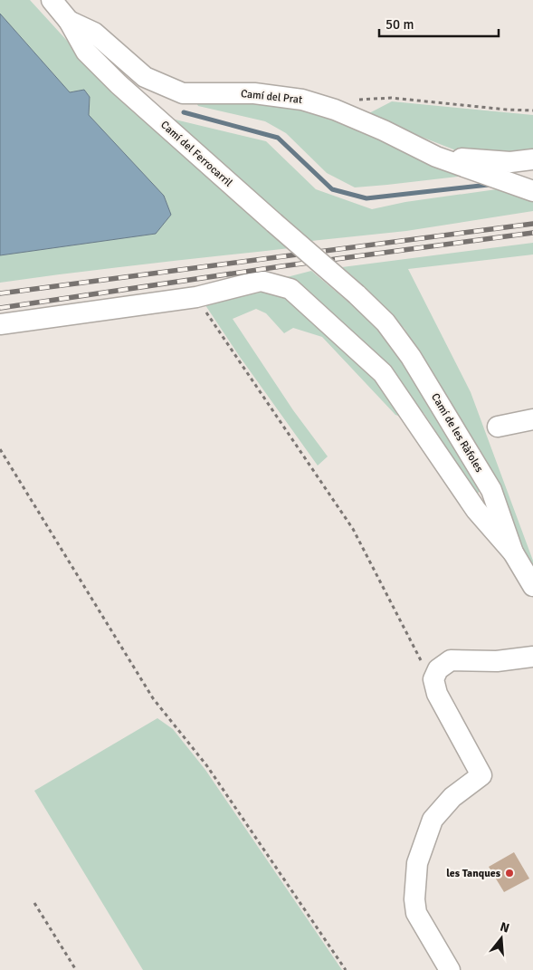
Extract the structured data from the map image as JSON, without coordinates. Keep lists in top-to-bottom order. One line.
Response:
{"streets":{"street":["Camí del Prat","Camí del Ferrocarril","Camí de les Ràfoles"]},"crossings":[["Camí del Prat","Camí del Ferrocarril"],["Camí del Ferrocarril","Camí de les Ràfoles"]],"places":["les Tanques"],"scale_bar":"50 m","north":"top"}
